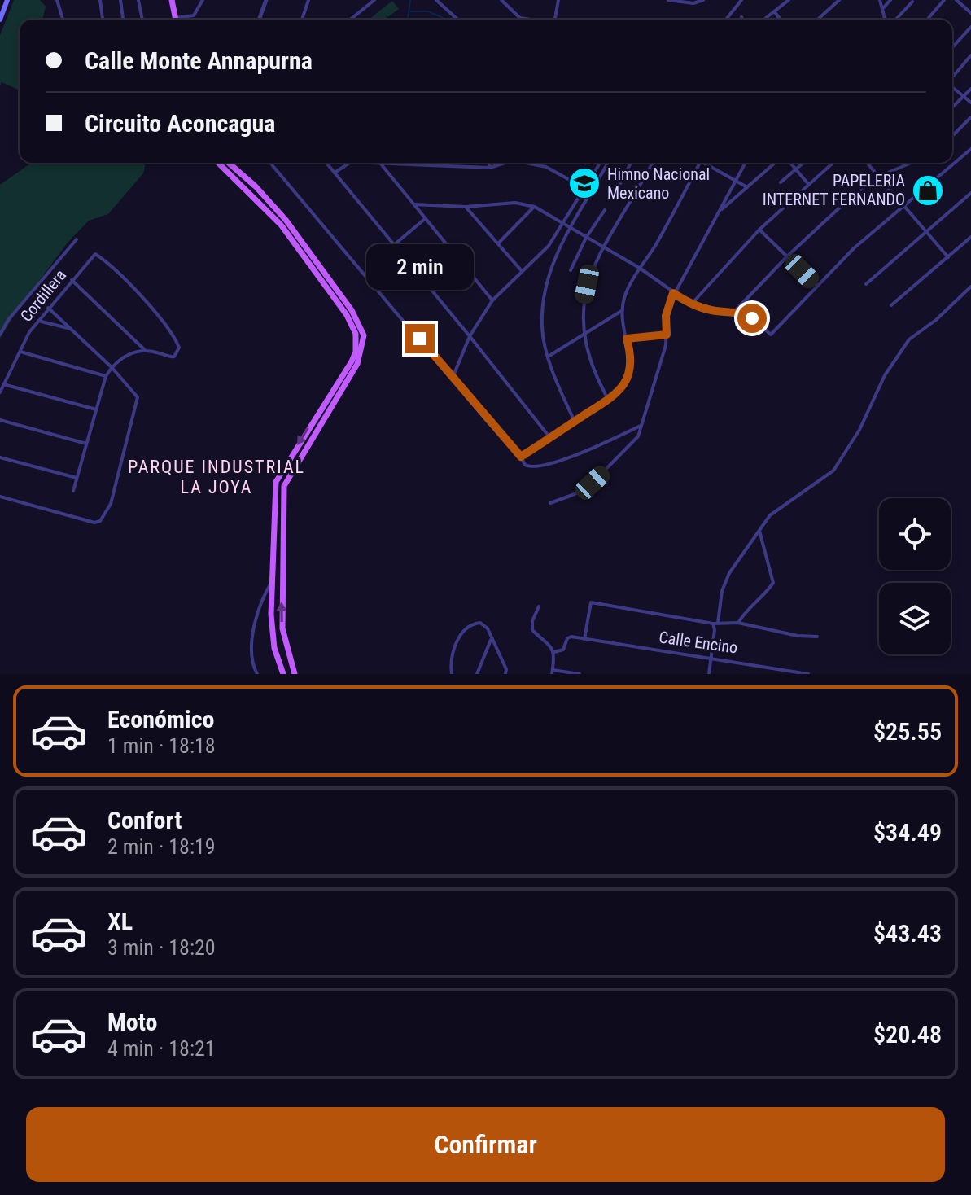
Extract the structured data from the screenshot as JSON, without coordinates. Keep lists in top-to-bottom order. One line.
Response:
{"streets":{"street":["Cordillera","Calle Encino"]},"districts":["PARQUE INDUSTRIAL LA JOYA"],"places":{"school or university":["Himno Nacional Mexicano"],"shop":["PAPELERIA INTERNET FERNANDO"]},"page":{"banner":["Calle Monte Annapurna","Circuito Aconcagua"],"bubble":"2 min","list":[{"name":"Económico","note":"1 min · 18:18","value":"$25.55"},{"name":"Confort","note":"2 min · 18:19","value":"$34.49"},{"name":"XL","note":"3 min · 18:20","value":"$43.43"},{"name":"Moto","note":"4 min · 18:21","value":"$20.48"}],"buttons":"Confirmar"}}
